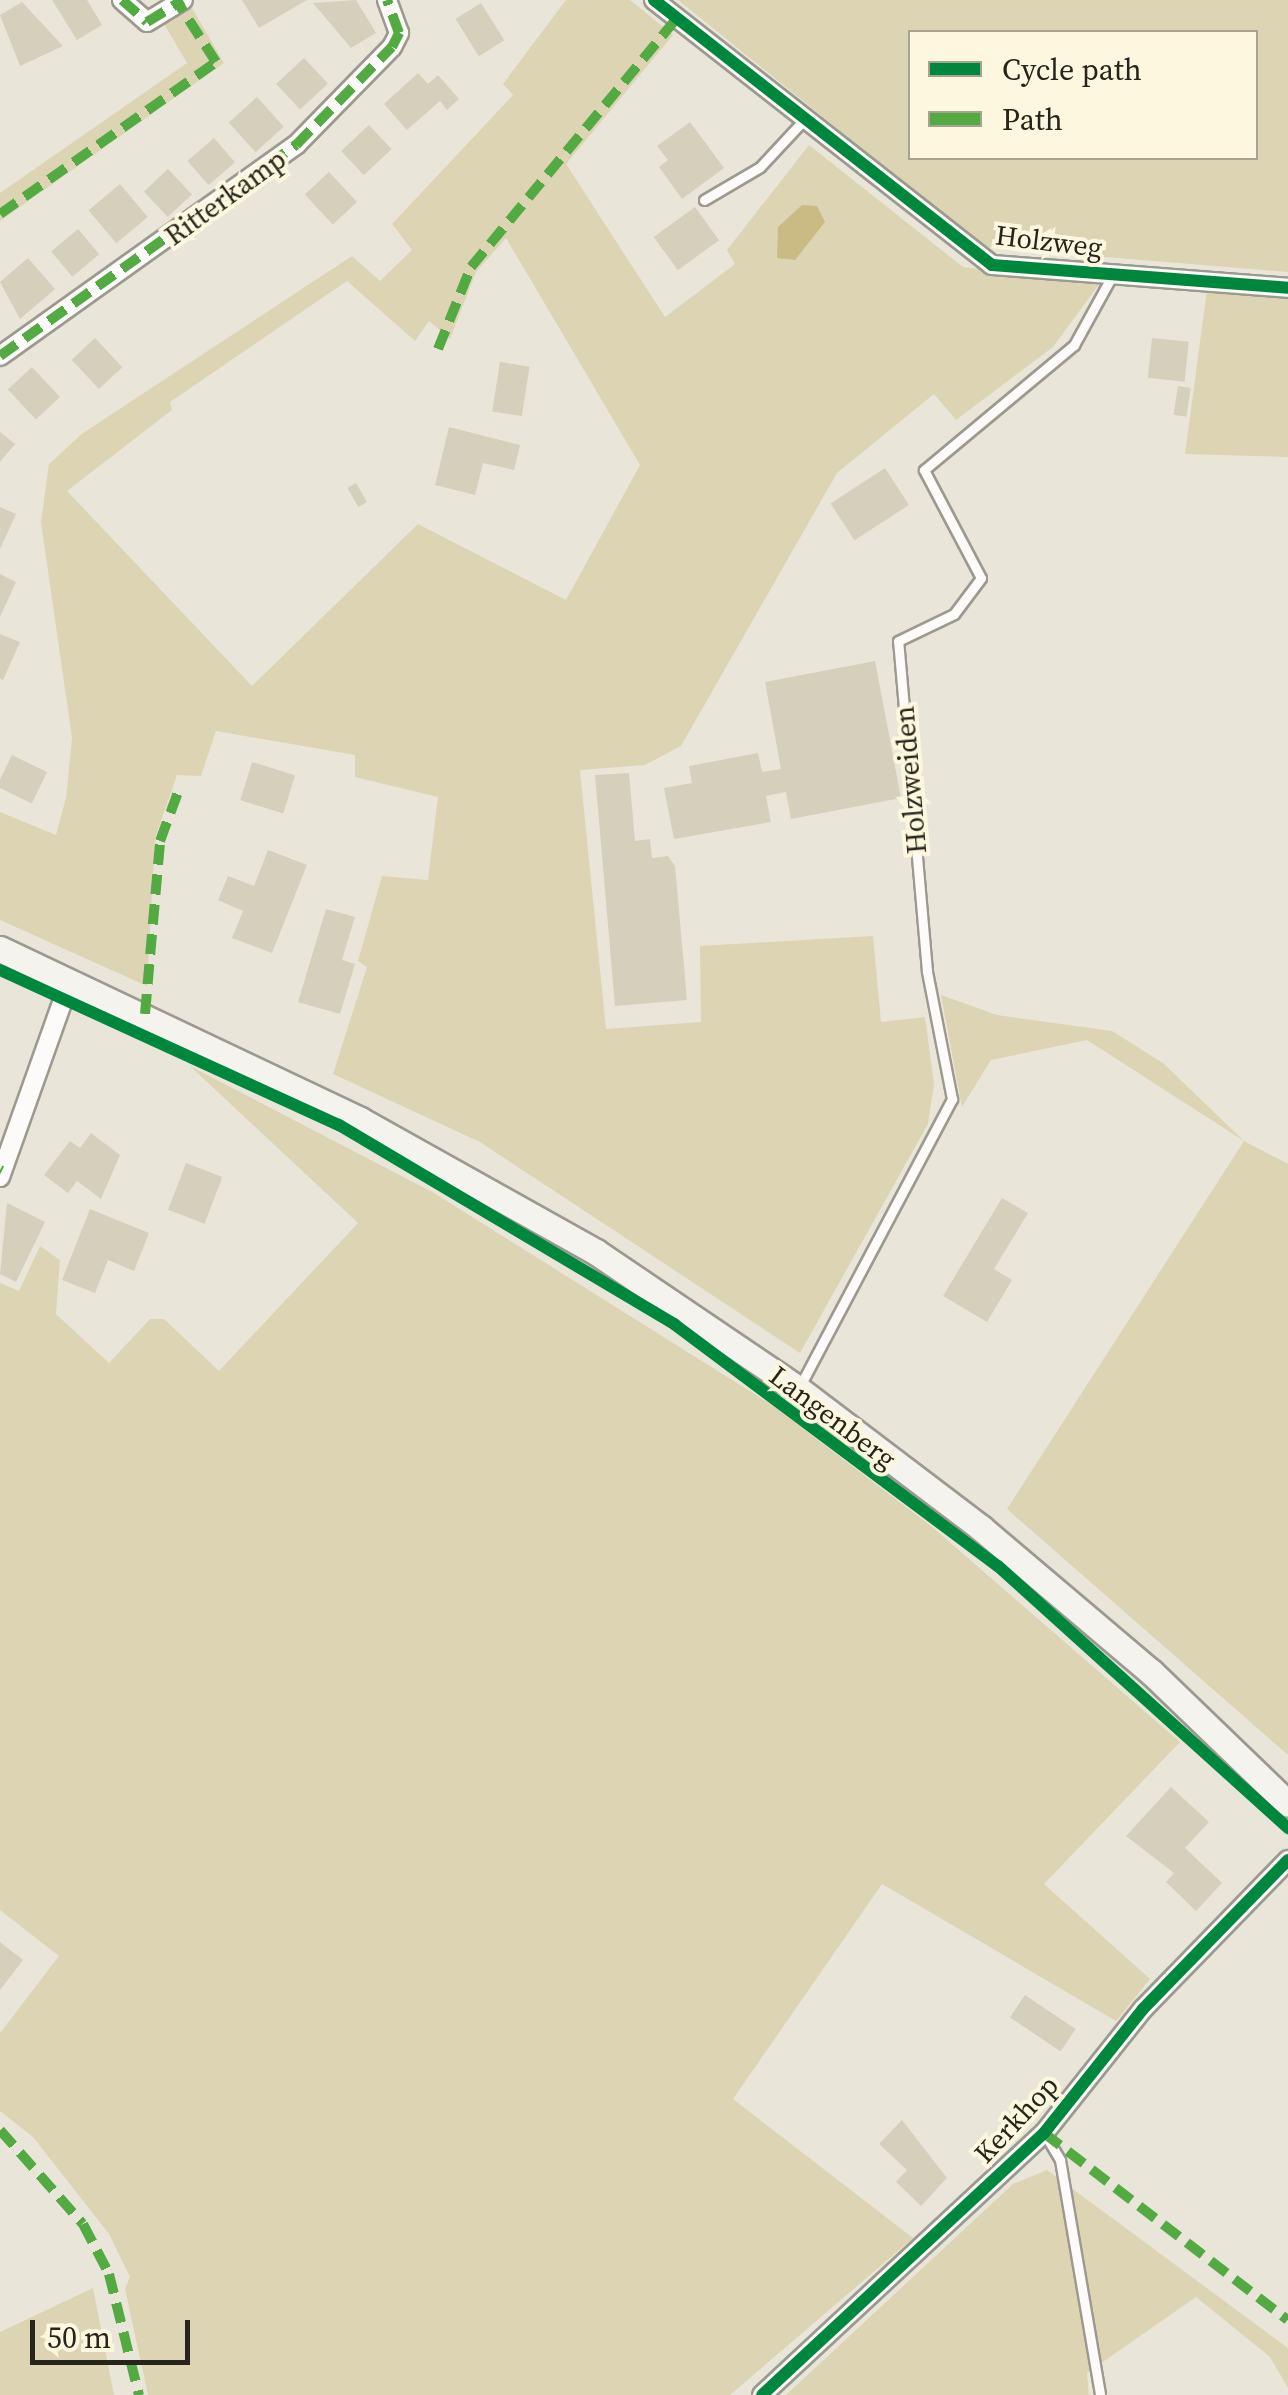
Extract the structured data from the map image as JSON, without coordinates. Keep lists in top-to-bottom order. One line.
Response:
{"streets":{"main road":["Langenberg"],"street":["Ritterkamp","Holzweg","Kerkhop"],"lane":["Holzweiden"]},"crossings":[["Holzweg","Holzweiden"],["Holzweiden","Langenberg"]],"legend":["Cycle path","Path"],"scale_bar":"50 m"}
